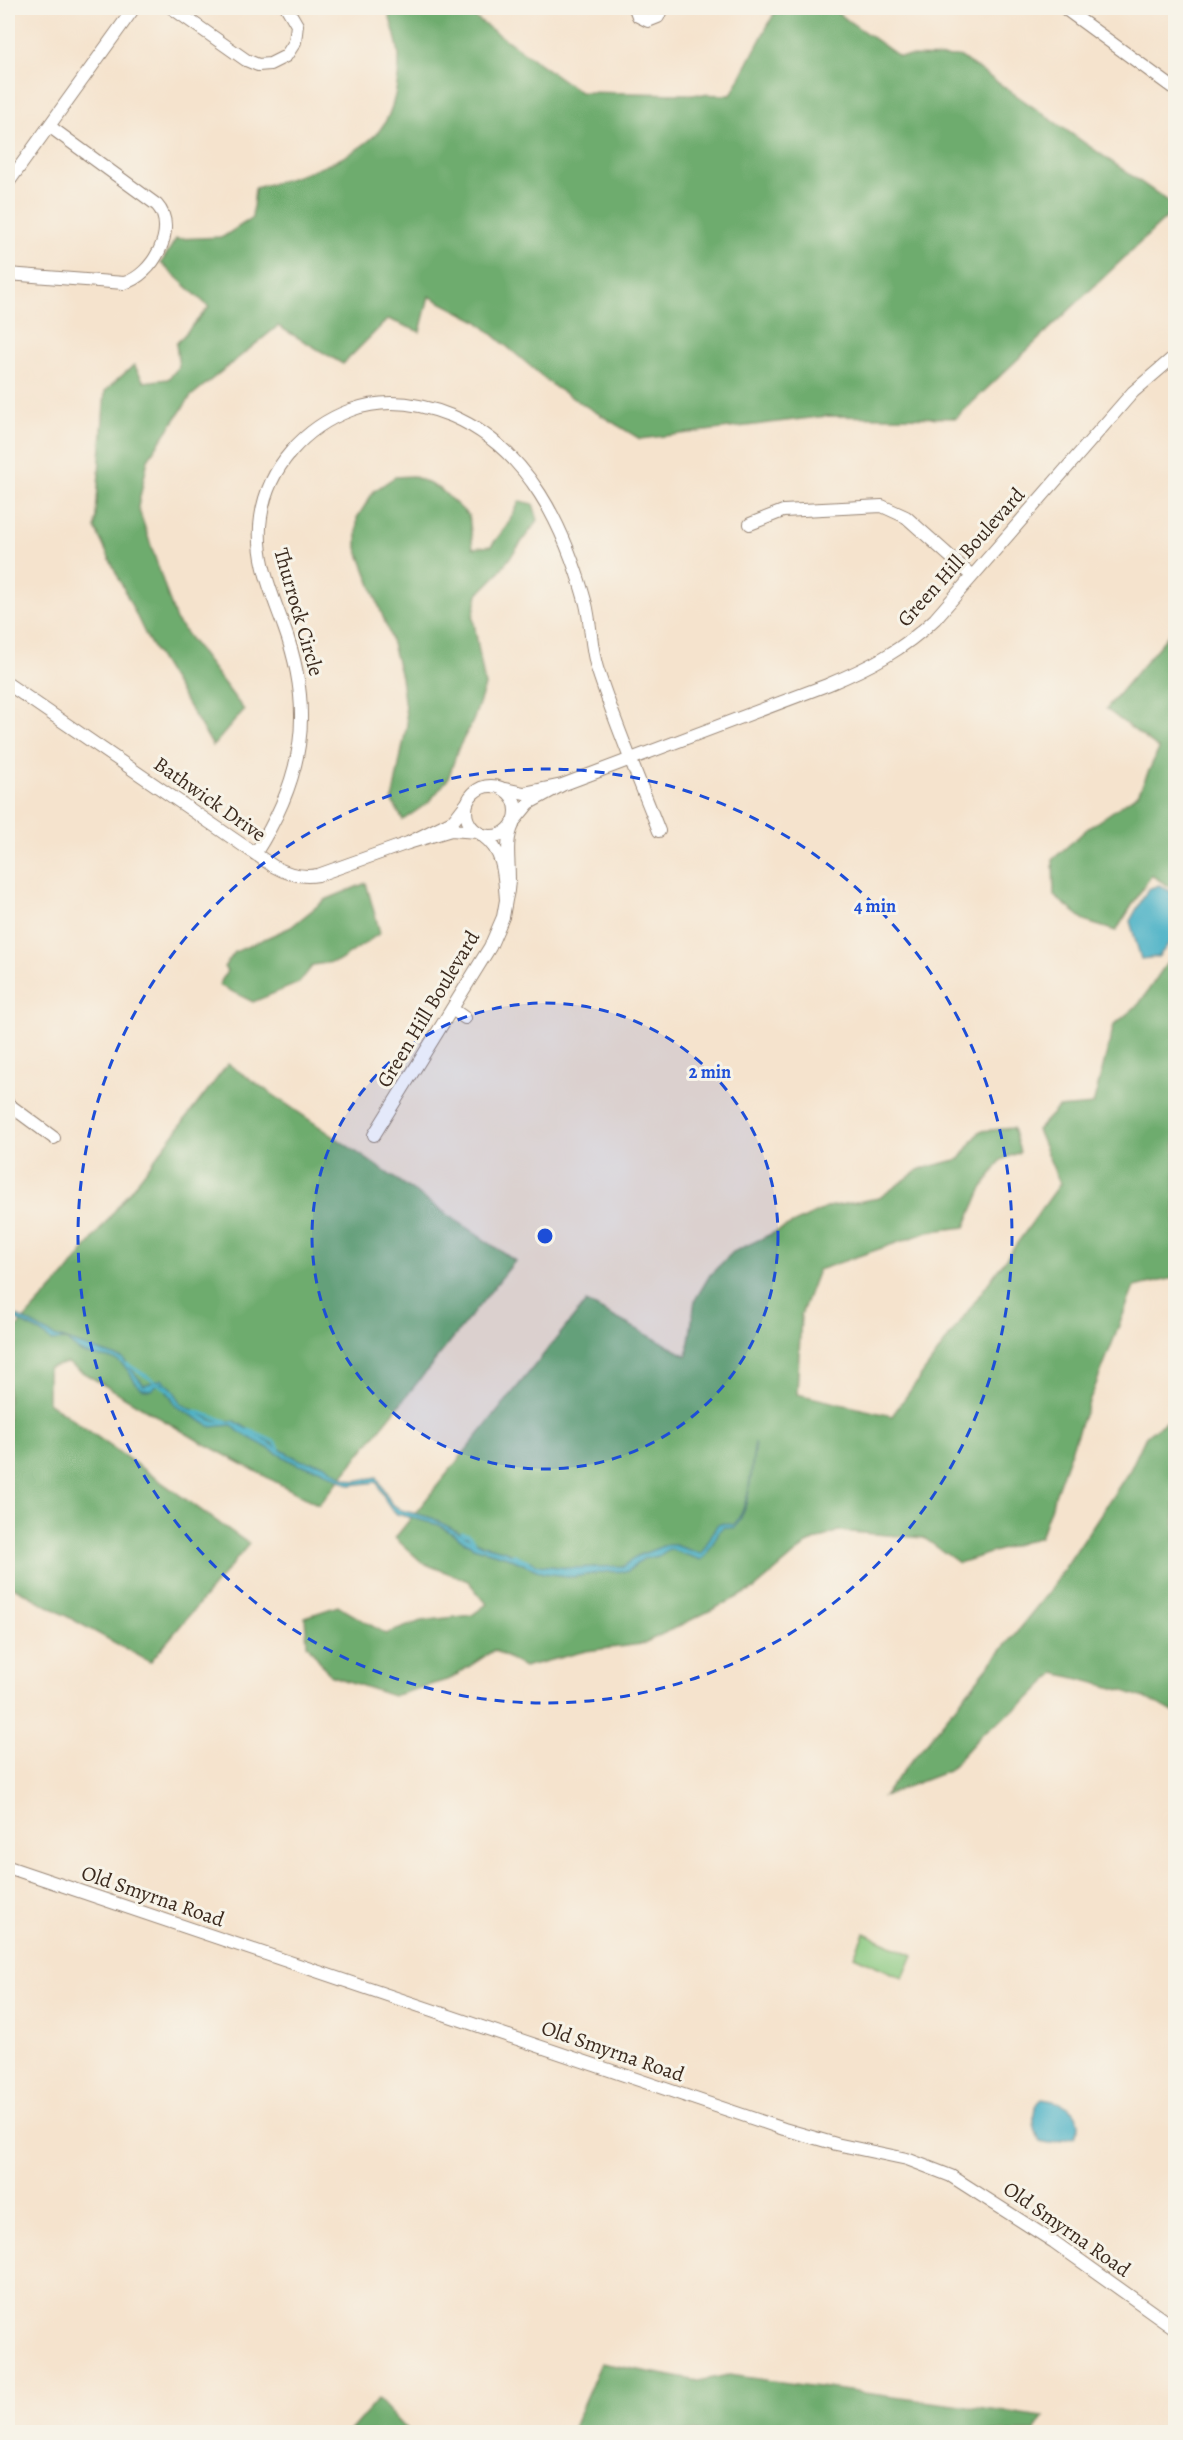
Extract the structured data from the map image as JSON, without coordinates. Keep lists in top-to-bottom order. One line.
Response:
{"streets":{"street":["Green Hill Boulevard","Thurrock Circle","Bathwick Drive","Old Smyrna Road"]},"crossings":[["Green Hill Boulevard","Thurrock Circle"],["Green Hill Boulevard","Bathwick Drive"],["Thurrock Circle","Bathwick Drive"]],"rings":["4 min","2 min"]}
